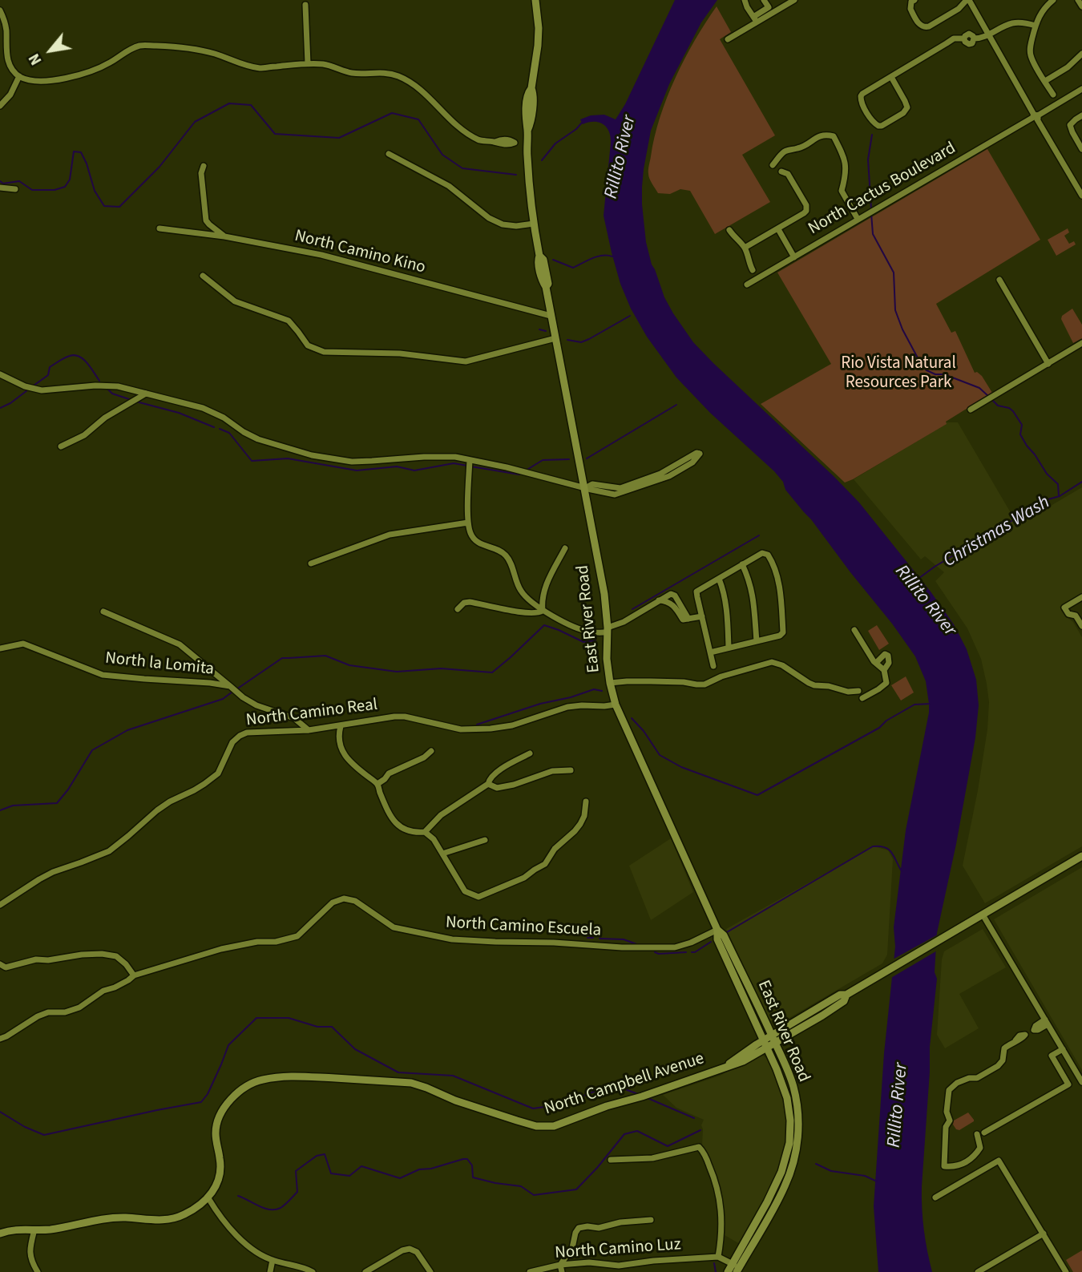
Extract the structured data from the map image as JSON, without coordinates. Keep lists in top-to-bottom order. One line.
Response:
{"streets":{"main road":["East River Road","North Campbell Avenue"],"street":["North Cactus Boulevard","North Camino Kino","North la Lomita","North Camino Real","North Camino Escuela","North Camino Luz"]},"crossings":[["North Camino Kino","East River Road"],["East River Road","North Camino Real"],["East River Road","North Camino Escuela"],["East River Road","North Campbell Avenue"],["East River Road","North Camino Luz"],["North la Lomita","North Camino Real"]],"water":["Rillito River","Christmas Wash"],"parks":["Rio Vista Natural Resources Park"],"north":"bottom left"}
